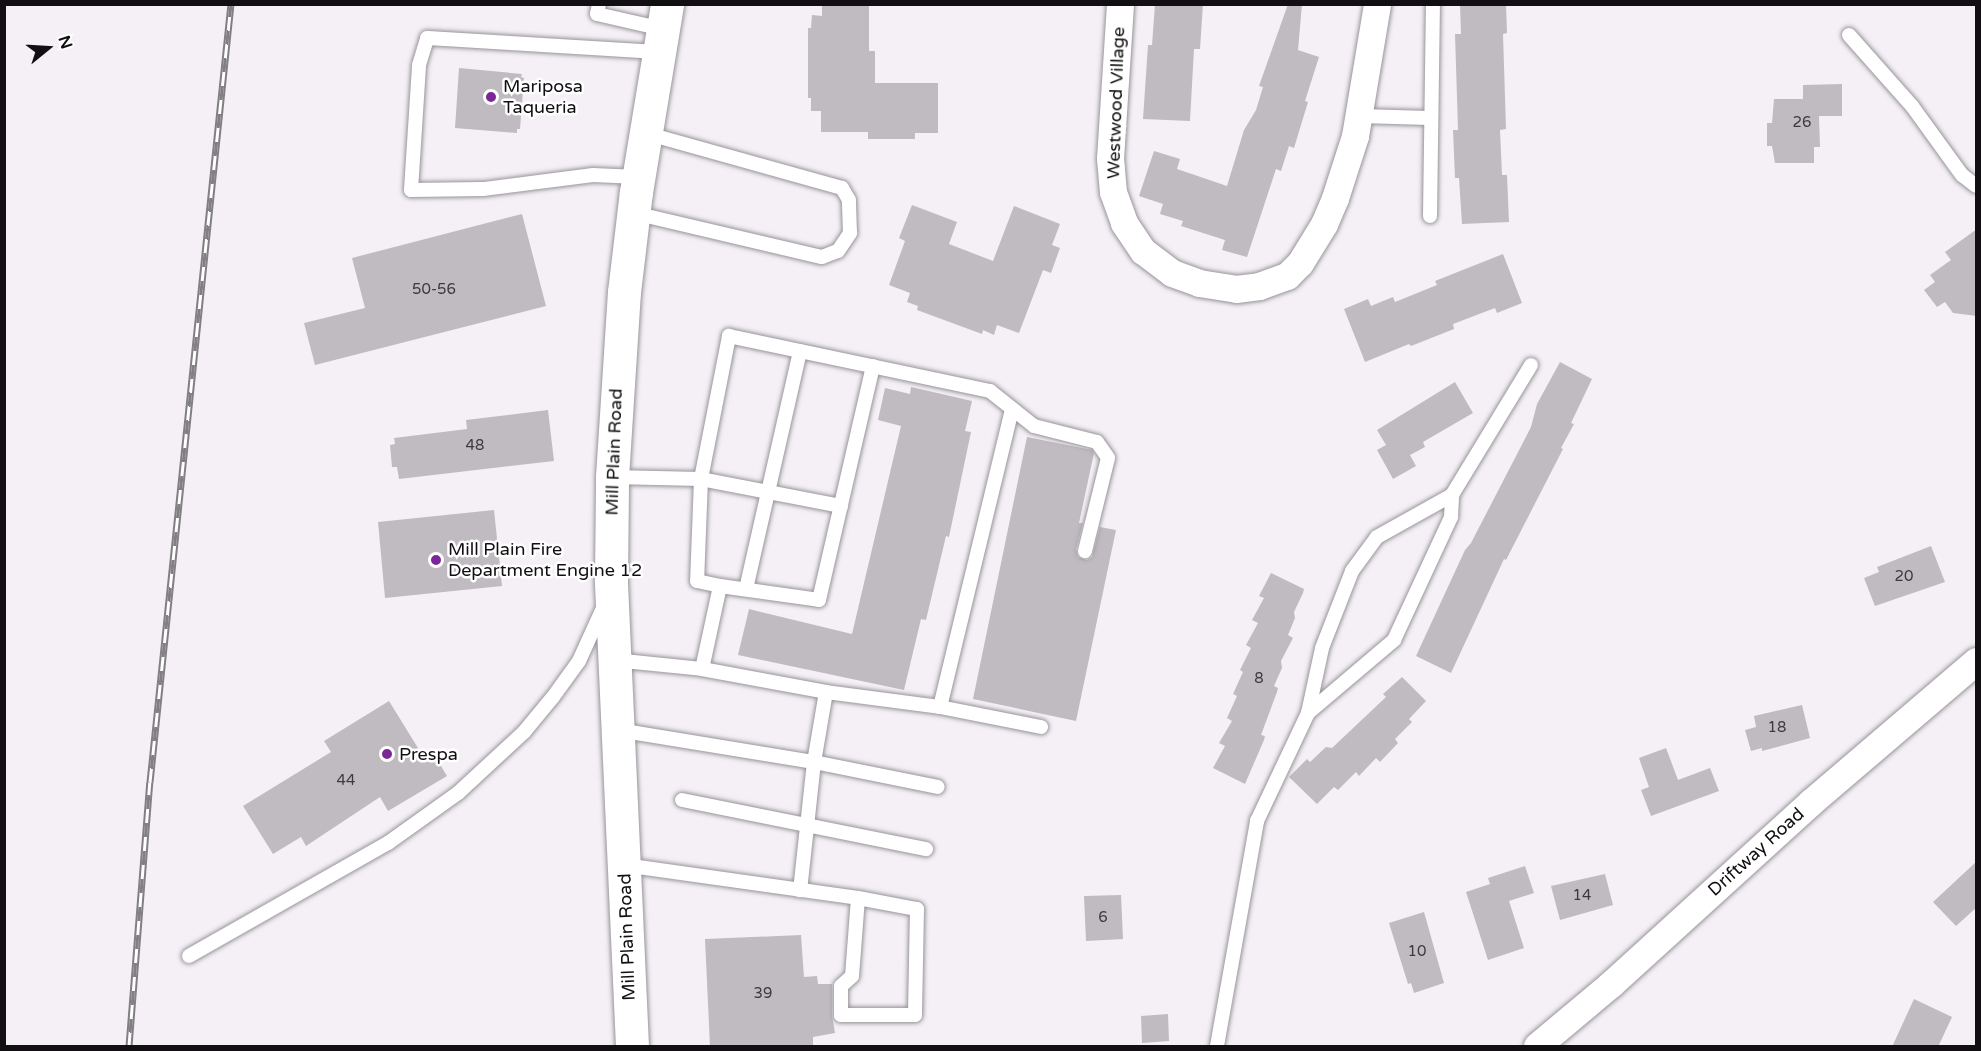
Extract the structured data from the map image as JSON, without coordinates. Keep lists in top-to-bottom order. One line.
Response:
{"streets":{"main road":["Mill Plain Road"],"street":["Westwood Village","Driftway Road"]},"places":["Mariposa Taqueria","Mill Plain Fire Department Engine 12","Prespa"],"house_numbers":["26","50-56","48","20","8","18","44","14","6","10","39"],"north":"right"}
